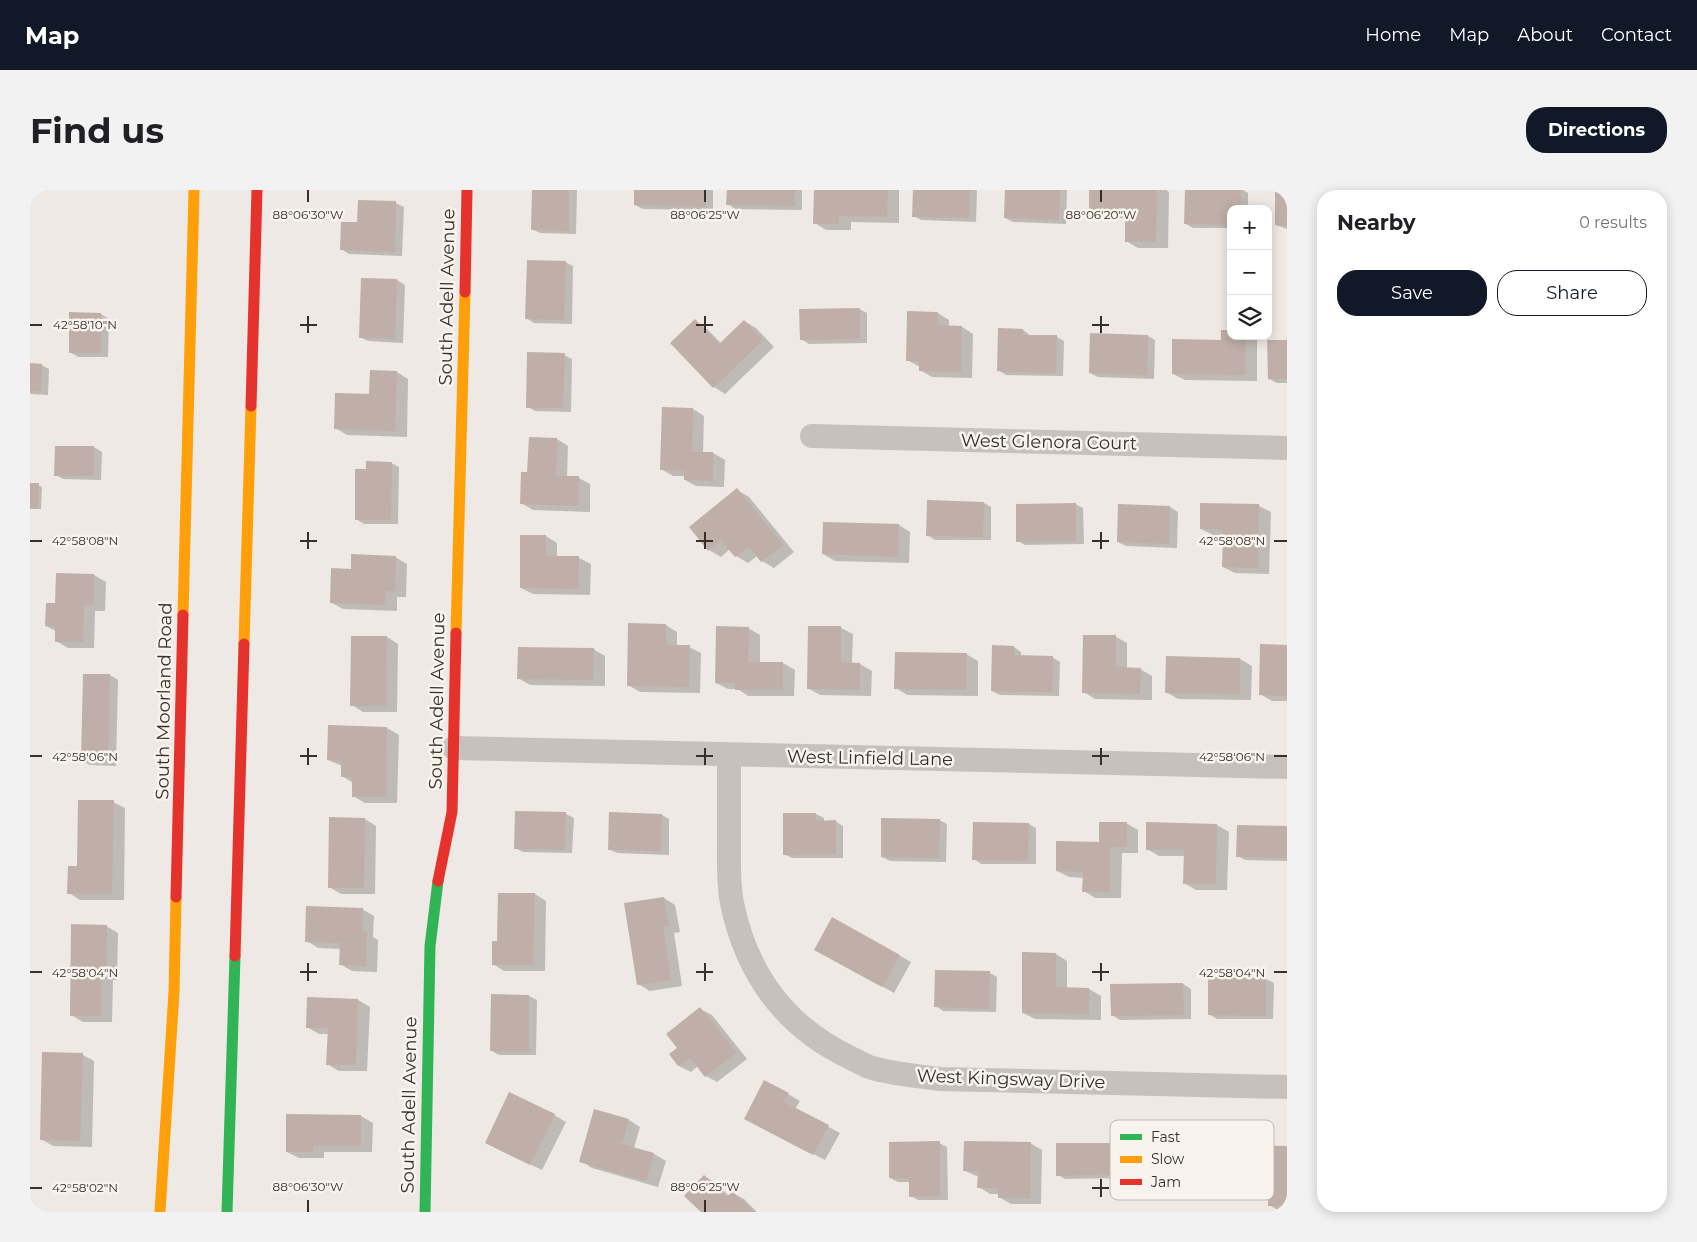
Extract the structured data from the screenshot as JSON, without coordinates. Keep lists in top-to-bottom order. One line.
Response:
{"streets":{"main road":["South Adell Avenue","South Moorland Road"],"street":["West Glenora Court","West Linfield Lane","West Kingsway Drive"]},"crossings":[["South Adell Avenue","West Linfield Lane"],["West Linfield Lane","West Kingsway Drive"]],"legend":["Fast","Slow","Jam"],"page":{"header":"Map","nav":["Home","Map","About","Contact"],"buttons":["Directions",["Save","Share"]],"title":"Find us","heading":["Nearby","0 results"],"map_buttons":["+","−"]},"coordinates":["88°06'30\"W","88°06'25\"W","88°06'20\"W","42°58'10\"N","42°58'08\"N","42°58'06\"N","42°58'04\"N","42°58'02\"N"]}
